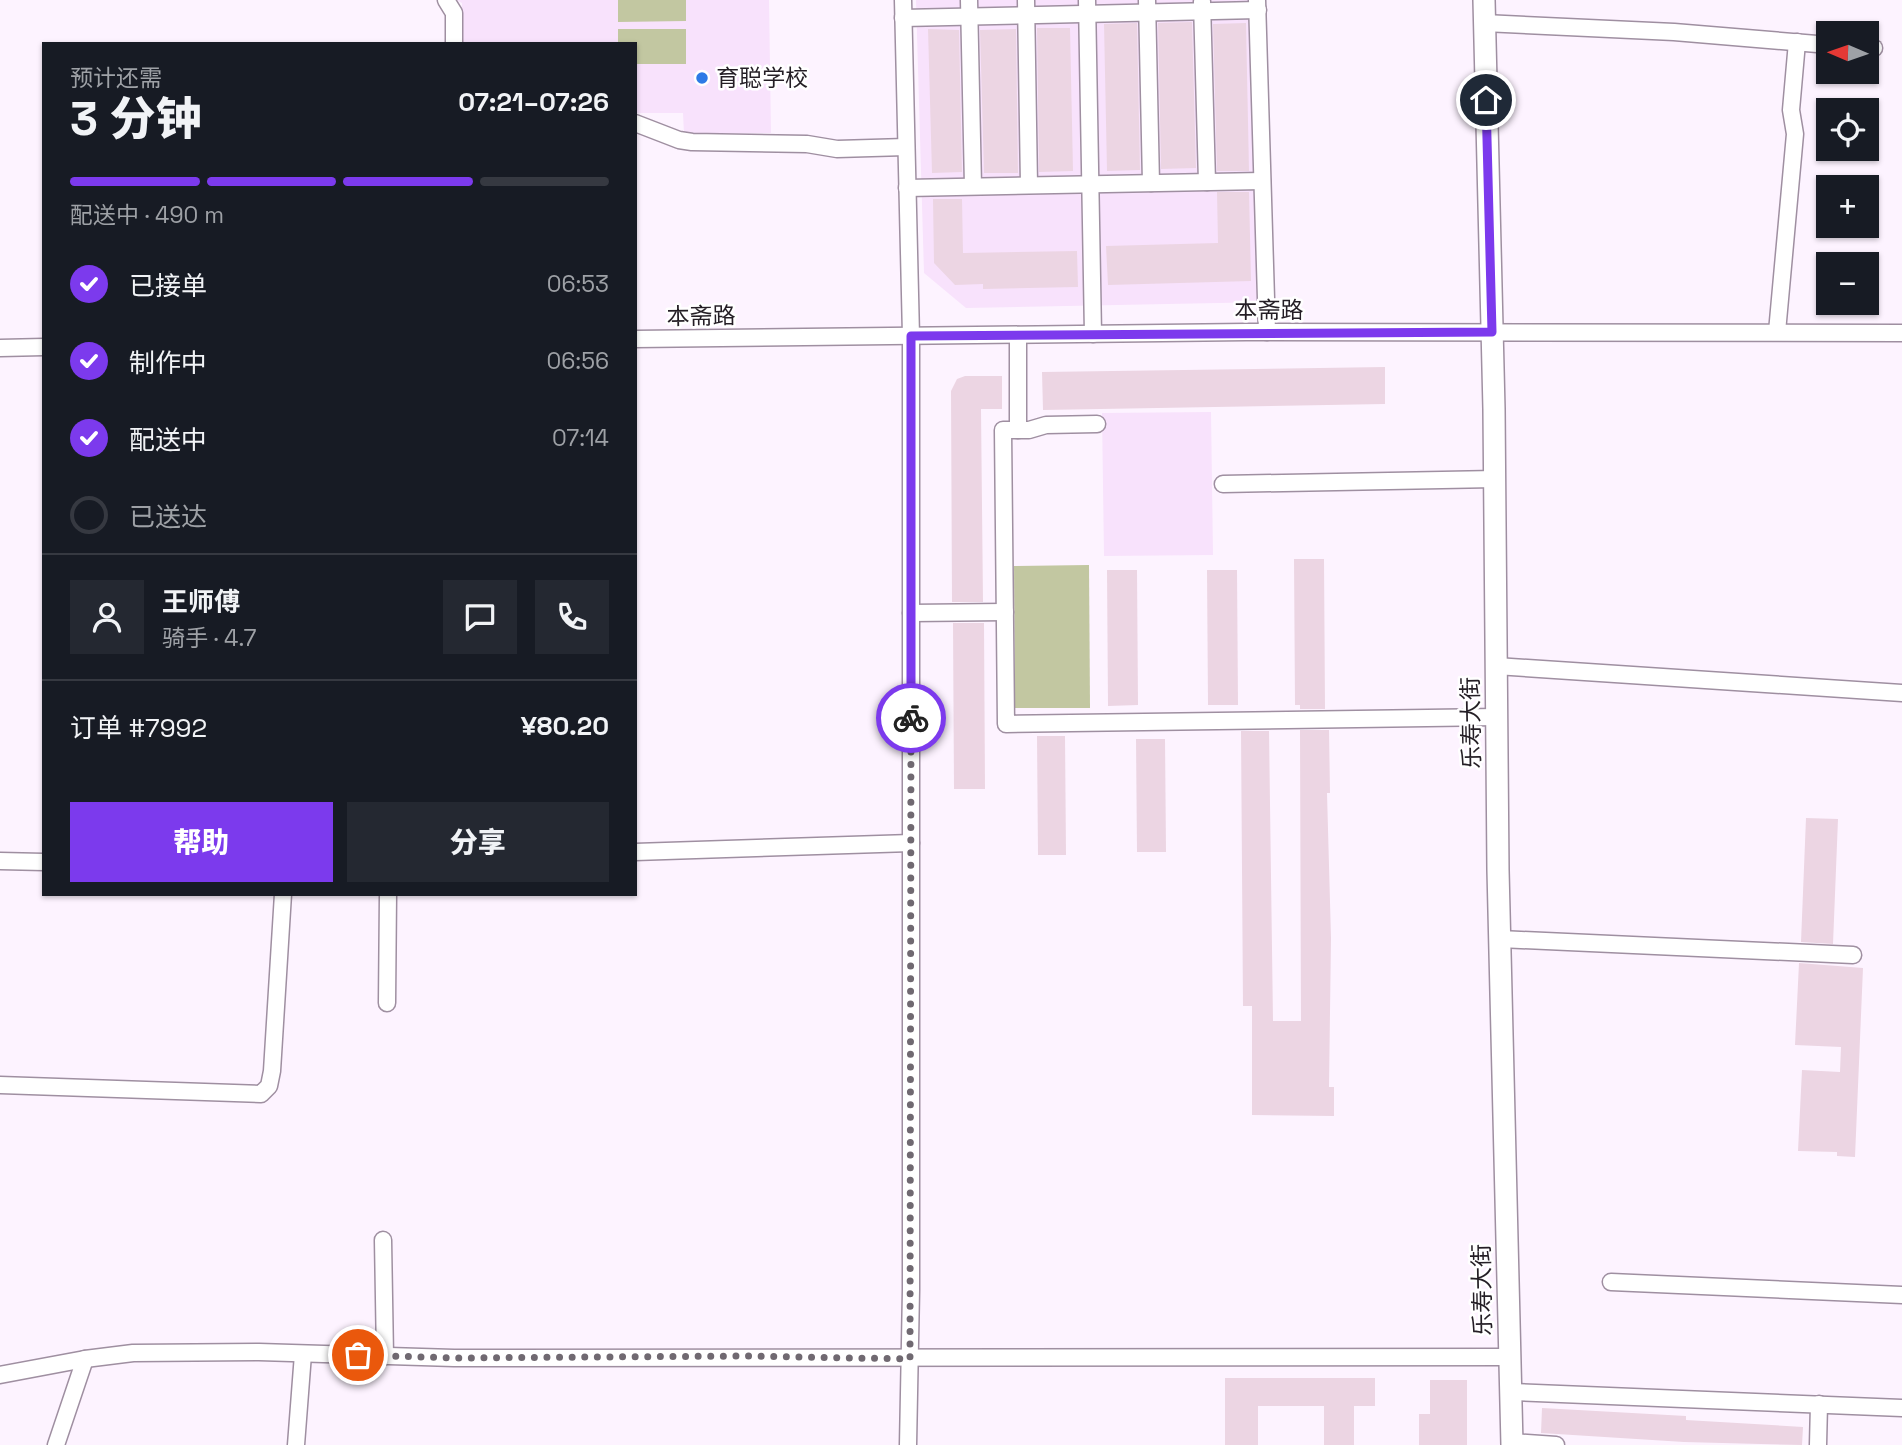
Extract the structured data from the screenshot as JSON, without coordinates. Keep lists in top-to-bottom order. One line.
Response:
{"streets":{"main road":["乐寿大街"],"street":["本斋路"]},"crossings":[["本斋路","乐寿大街"]],"places":["育聪学校"],"north":"left","page":{"map_buttons":["+","−"],"heading":["3 分钟","预计还需","07:21–07:26"],"panel":["王师傅","骑手 · 4.7","订单 #7992","¥80.20"],"bar":"配送中 · 490 m","list":[["已接单","06:53"],["制作中","06:56"],["配送中","07:14"],"已送达"],"buttons":["帮助","分享"]}}
